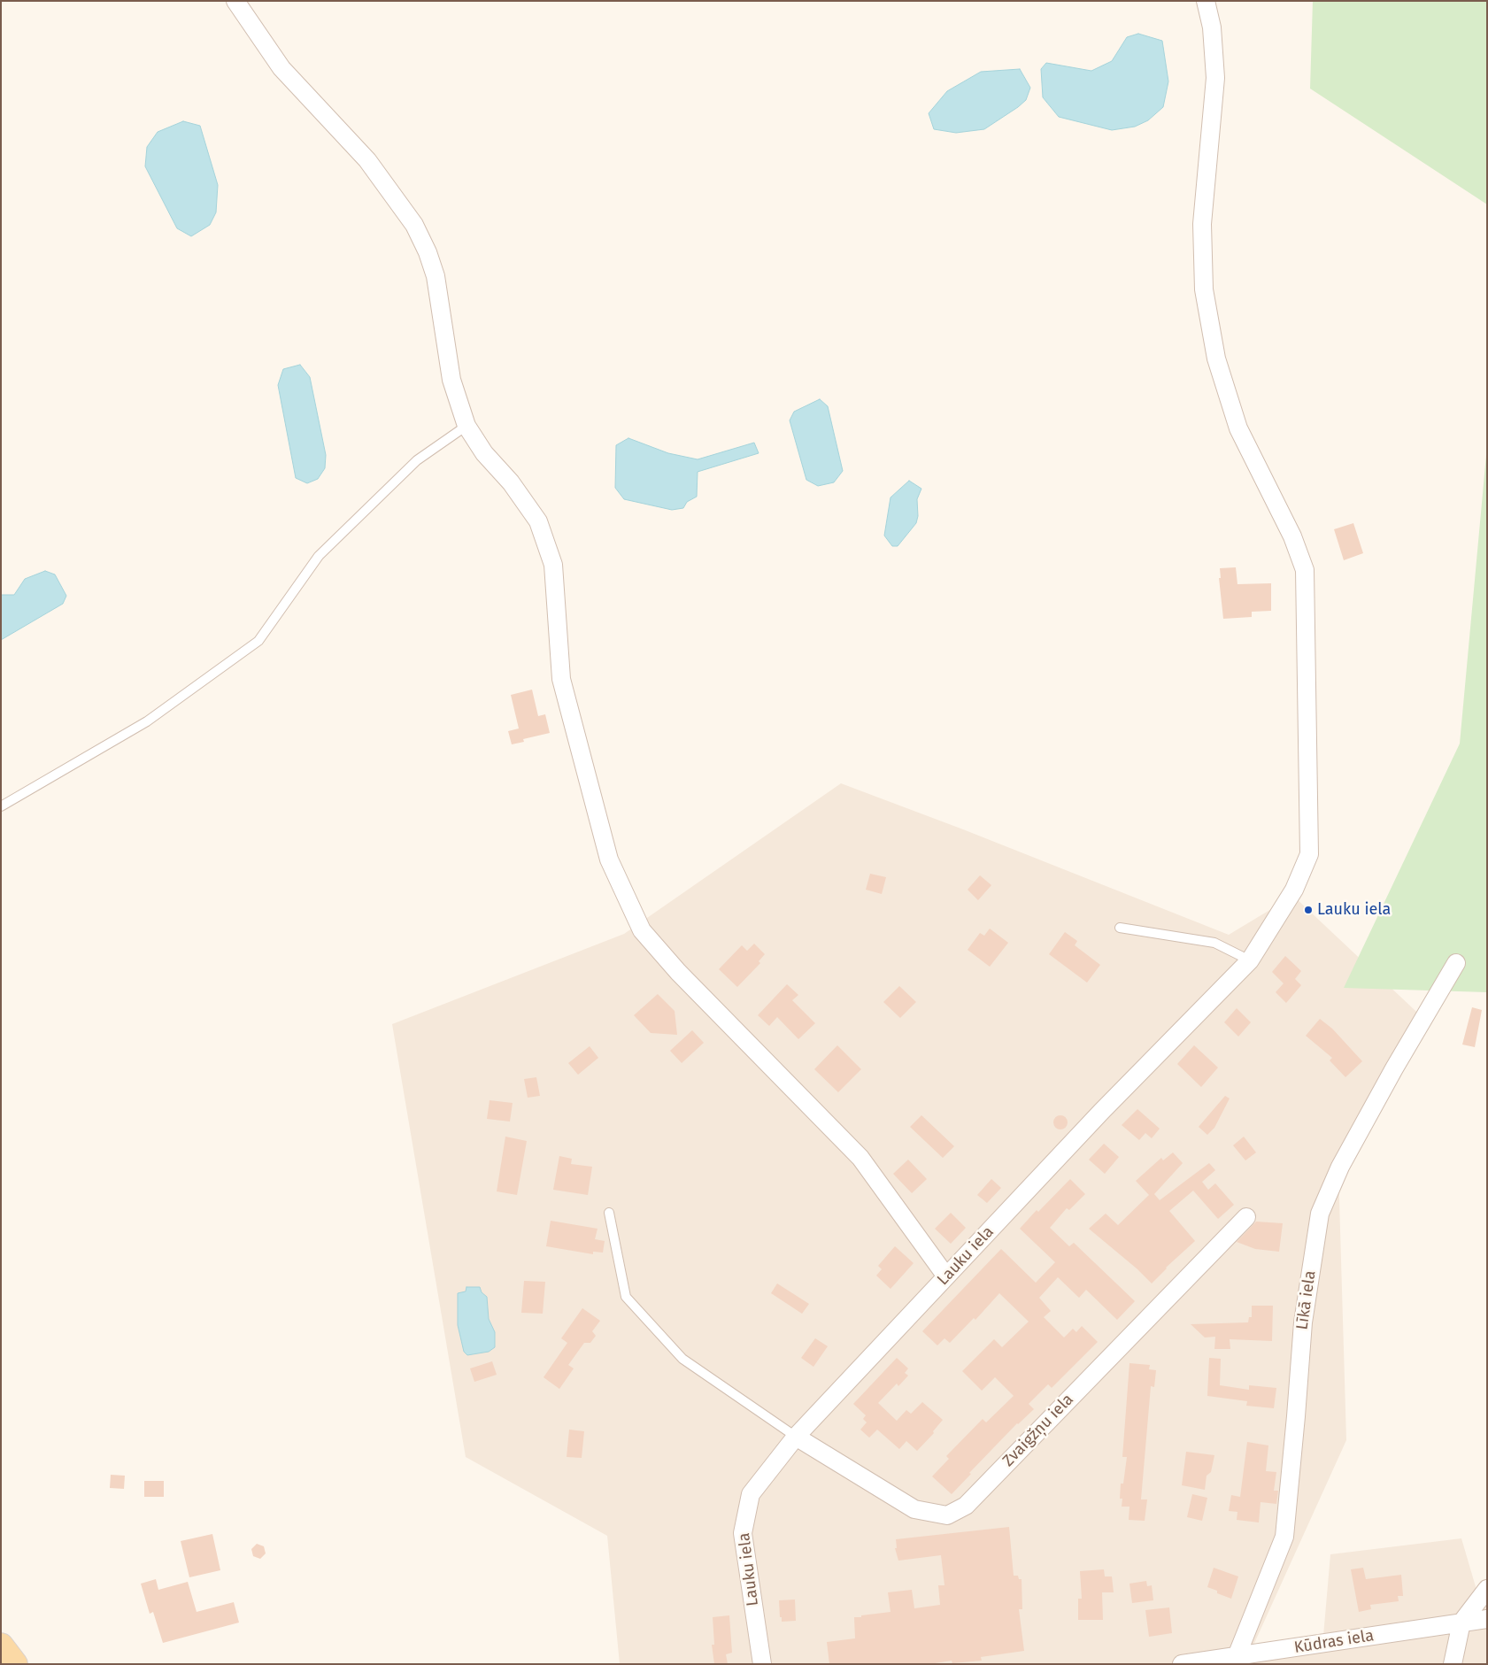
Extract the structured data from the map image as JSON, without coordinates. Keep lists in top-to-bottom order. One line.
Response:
{"streets":{"street":["Lauku iela","Līkā iela","Zvaigžņu iela","Kūdras iela"]},"crossings":[["Lauku iela","Zvaigžņu iela"],["Līkā iela","Kūdras iela"]],"places":["Lauku iela"]}
